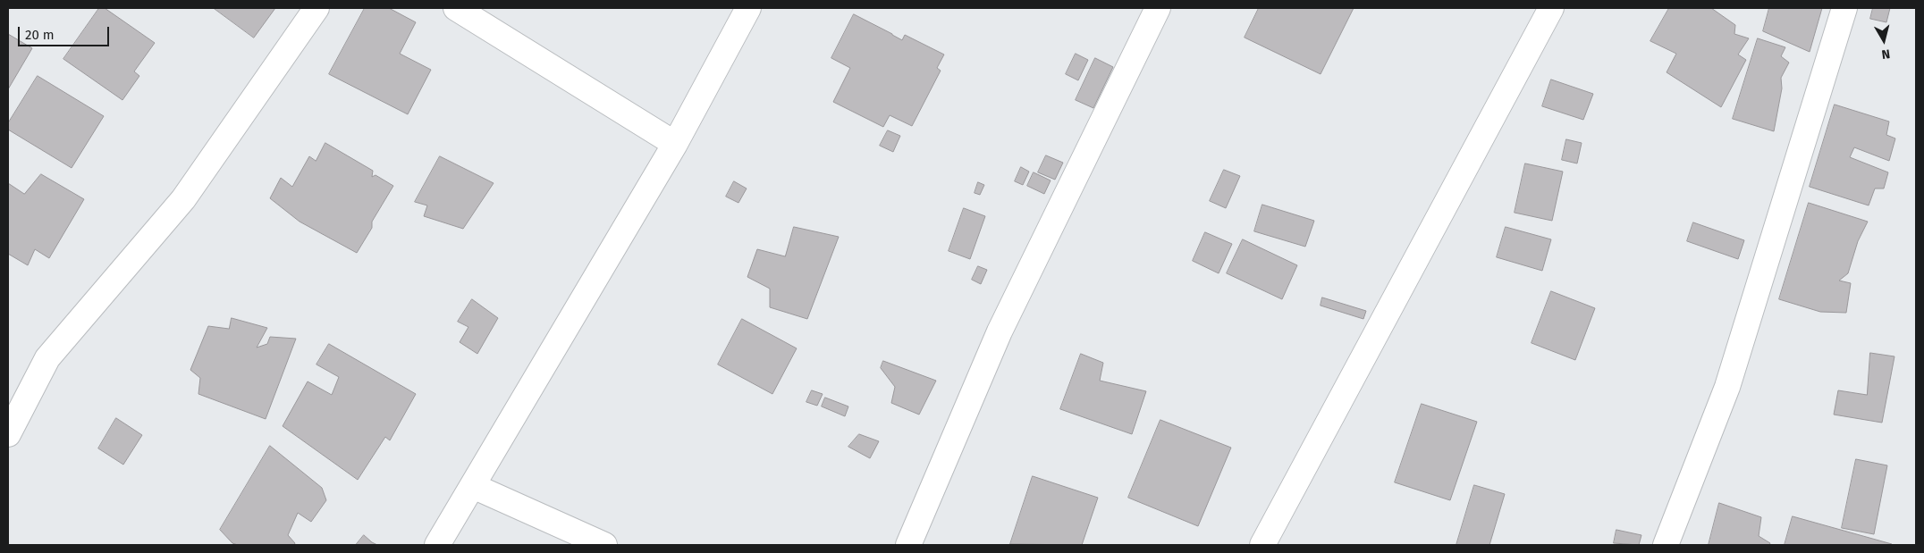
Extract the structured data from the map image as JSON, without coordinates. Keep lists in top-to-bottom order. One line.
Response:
{"scale_bar":"20 m","north":"bottom"}
